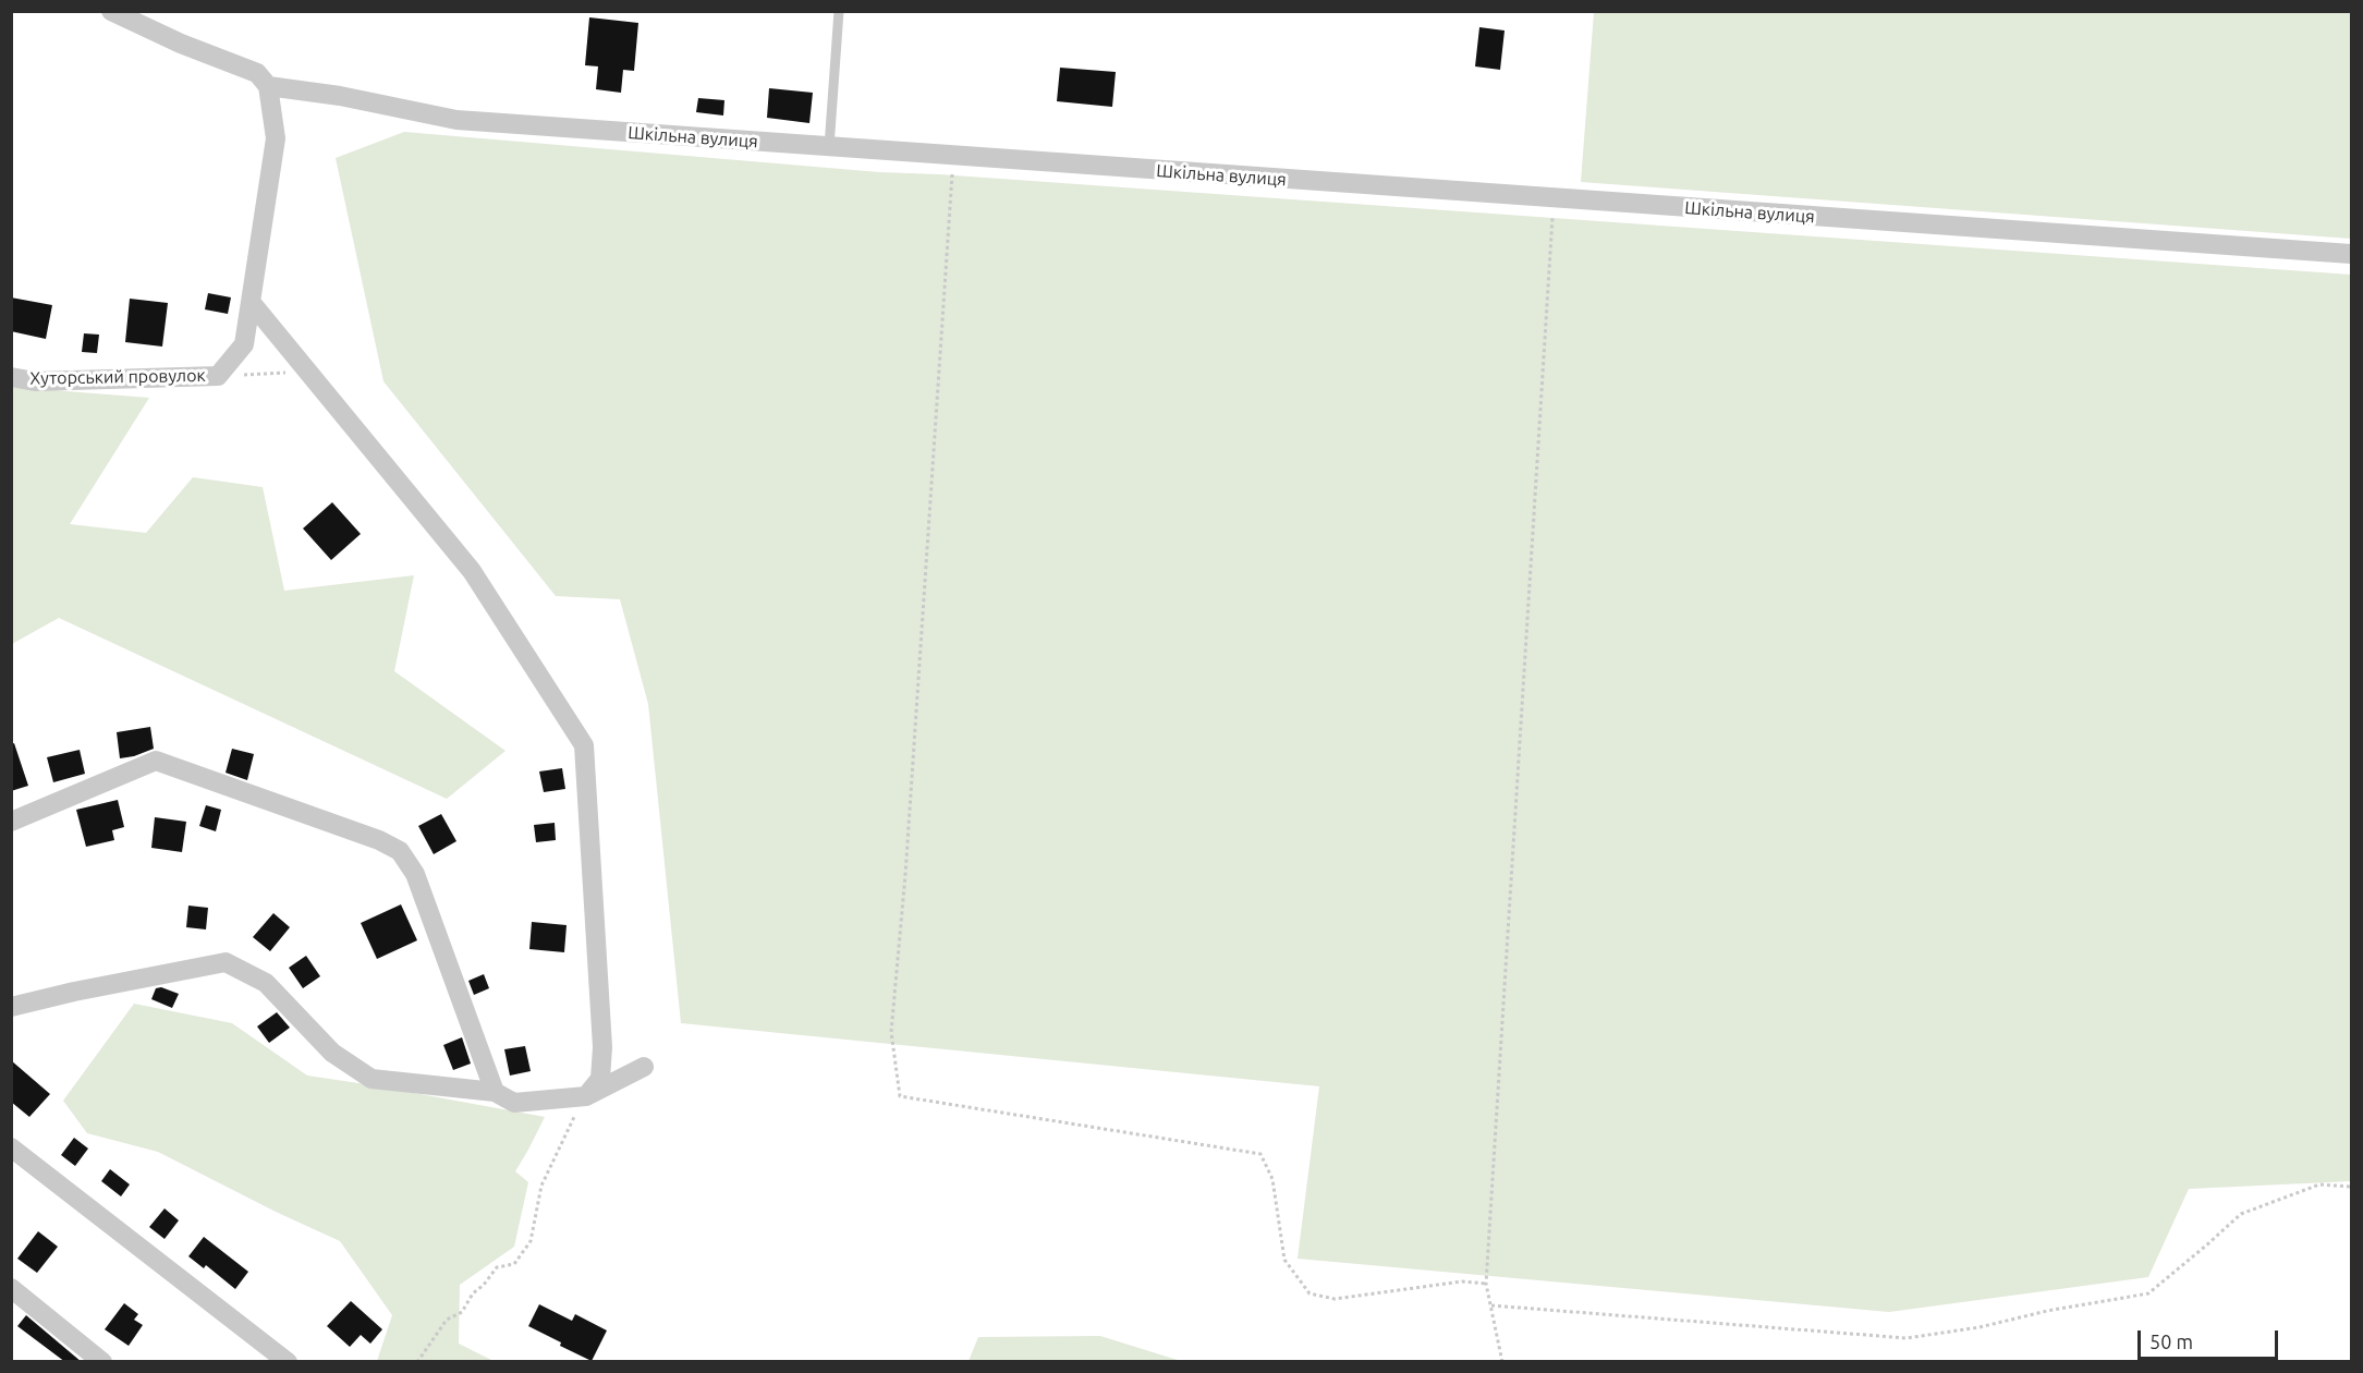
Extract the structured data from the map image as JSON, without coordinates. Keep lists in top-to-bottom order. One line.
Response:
{"streets":{"street":["Шкільна вулиця","Хуторський провулок"]},"crossings":[["Шкільна вулиця","Хуторський провулок"]],"scale_bar":"50 m"}
